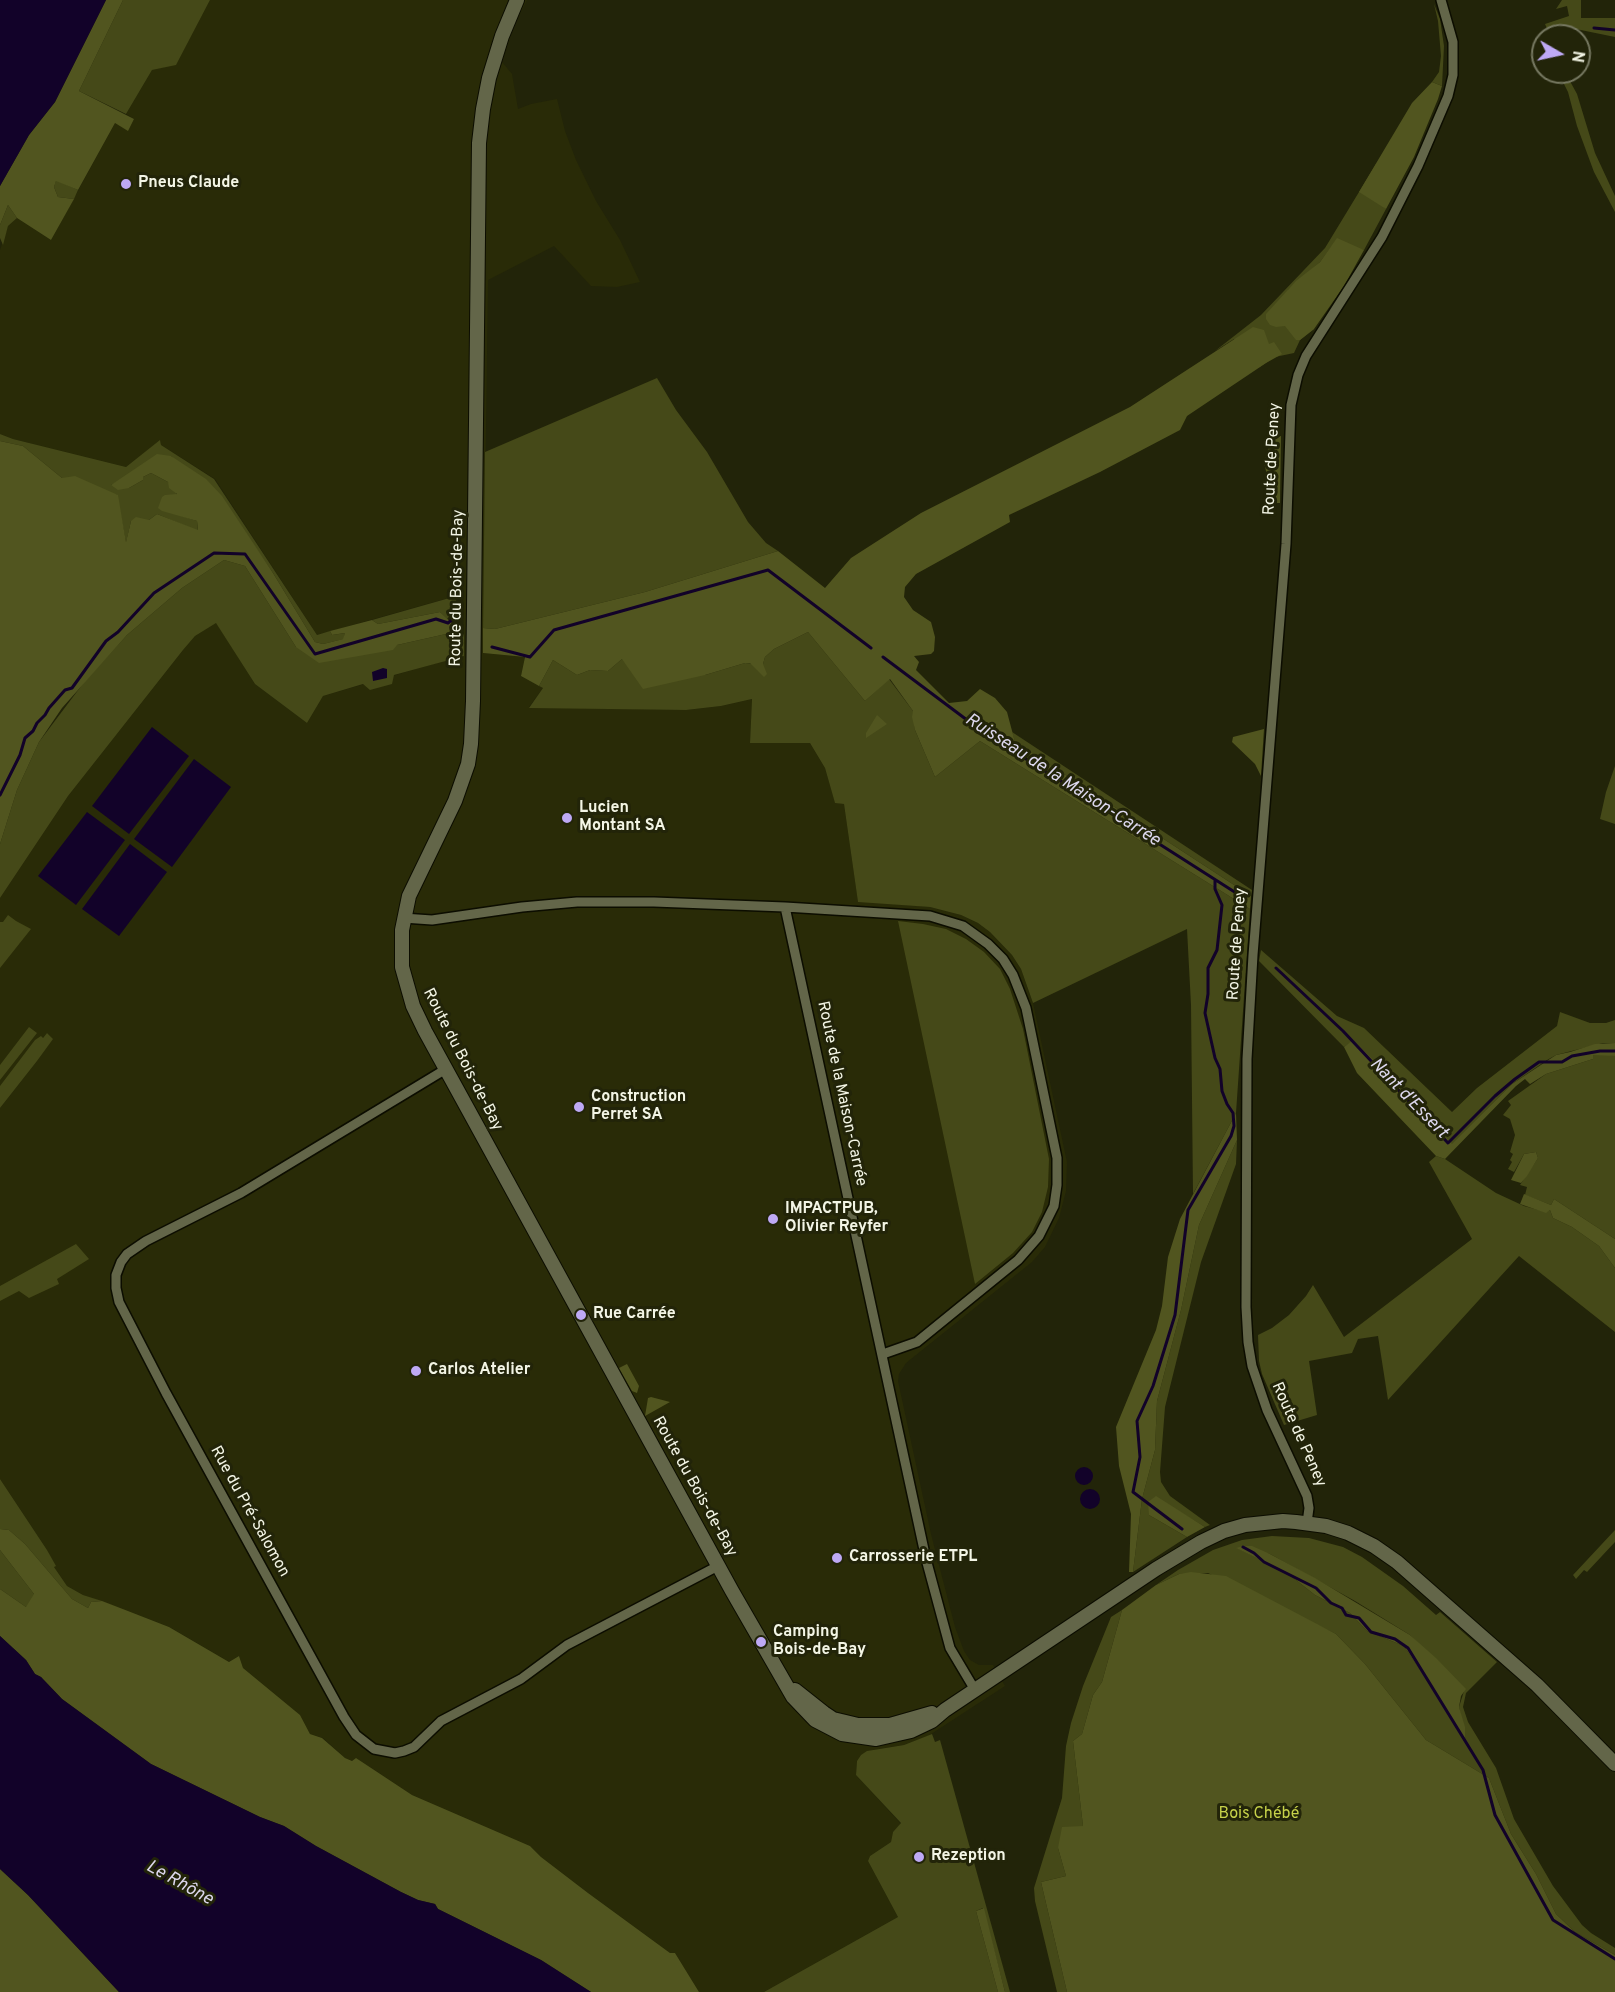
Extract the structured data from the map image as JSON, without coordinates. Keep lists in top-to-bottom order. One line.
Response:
{"streets":{"main road":["Route du Bois-de-Bay"],"street":["Route de Peney","Route de la Maison-Carrée","Rue du Pré-Salomon"]},"crossings":[["Route de Peney","Route du Bois-de-Bay"],["Route du Bois-de-Bay","Route de la Maison-Carrée"],["Route du Bois-de-Bay","Rue du Pré-Salomon"]],"water":["Ruisseau de la Maison-Carrée","Nant d'Essert","Le Rhône"],"parks":["Bois Chébé"],"places":["Pneus Claude","Lucien Montant SA","Construction Perret SA","IMPACTPUB, Olivier Reyfer","Rue Carrée","Carlos Atelier","Carrosserie ETPL","Camping Bois-de-Bay","Rezeption"],"north":"right"}
